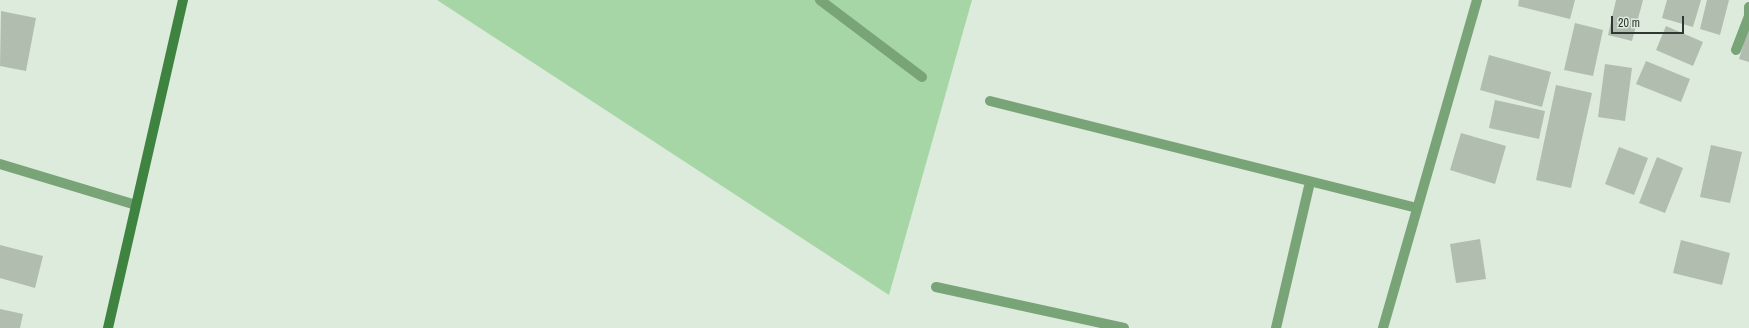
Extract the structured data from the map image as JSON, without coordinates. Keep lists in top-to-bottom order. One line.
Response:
{"scale_bar":"20 m"}
